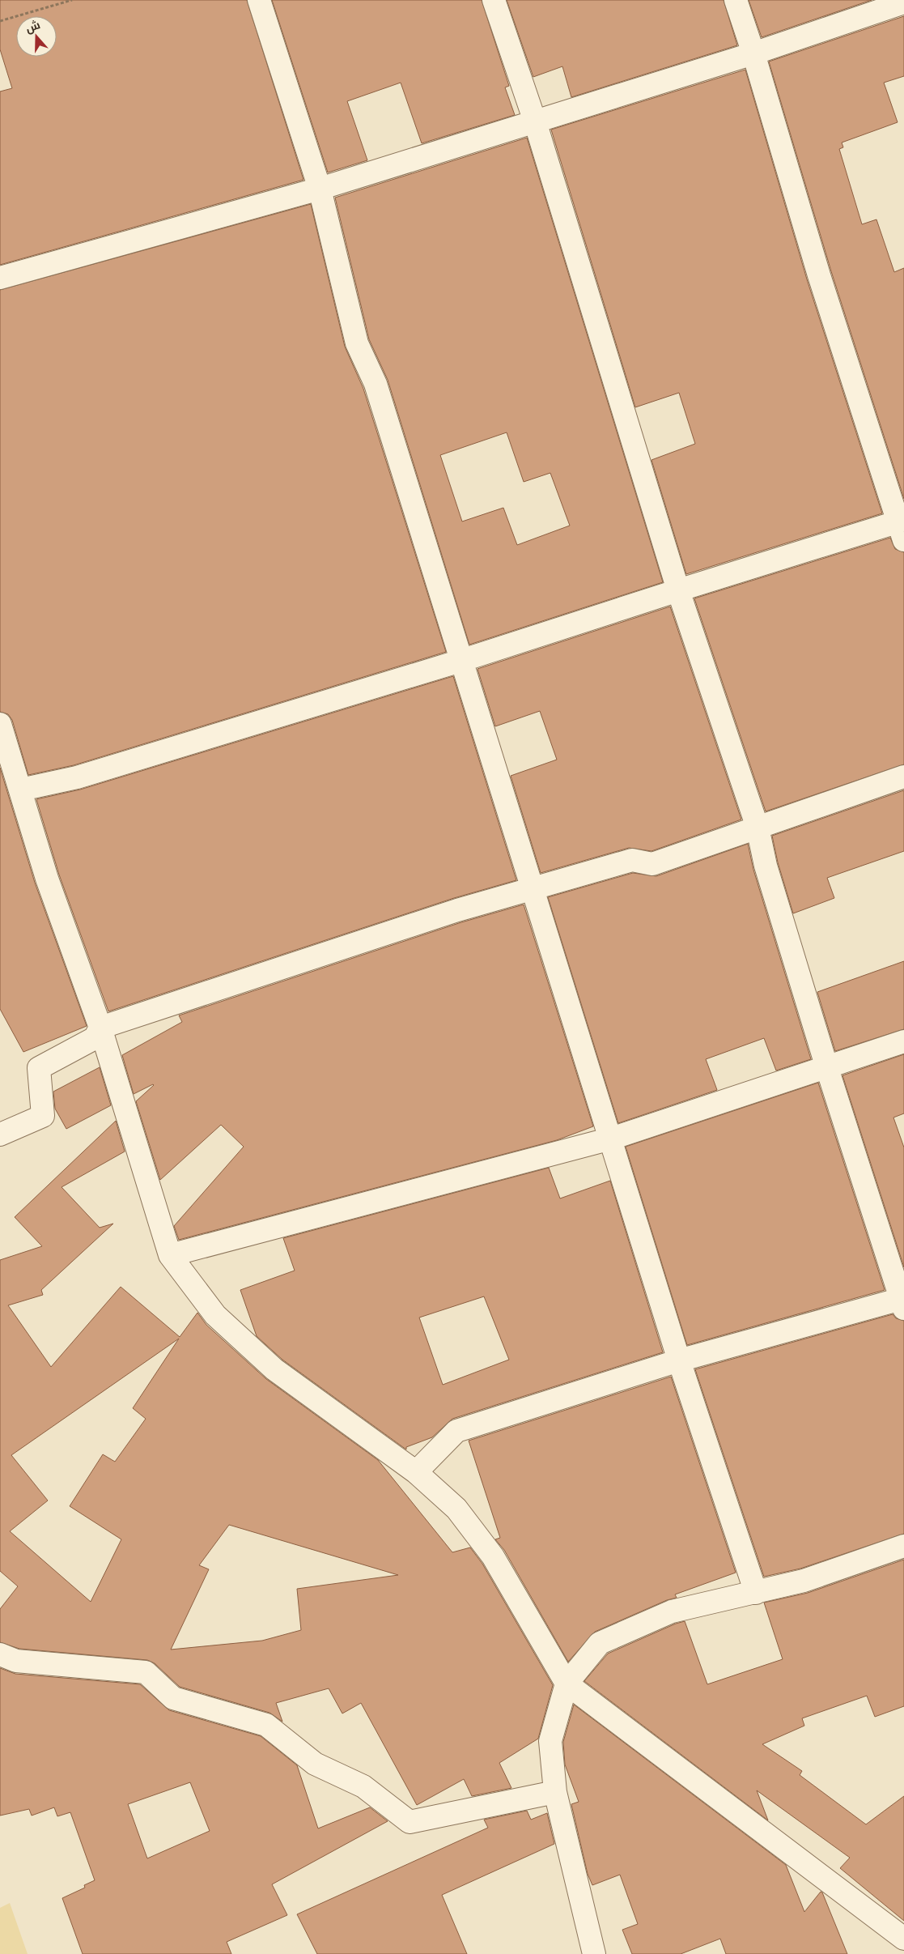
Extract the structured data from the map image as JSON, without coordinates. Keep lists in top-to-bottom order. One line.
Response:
{"north":"top"}
